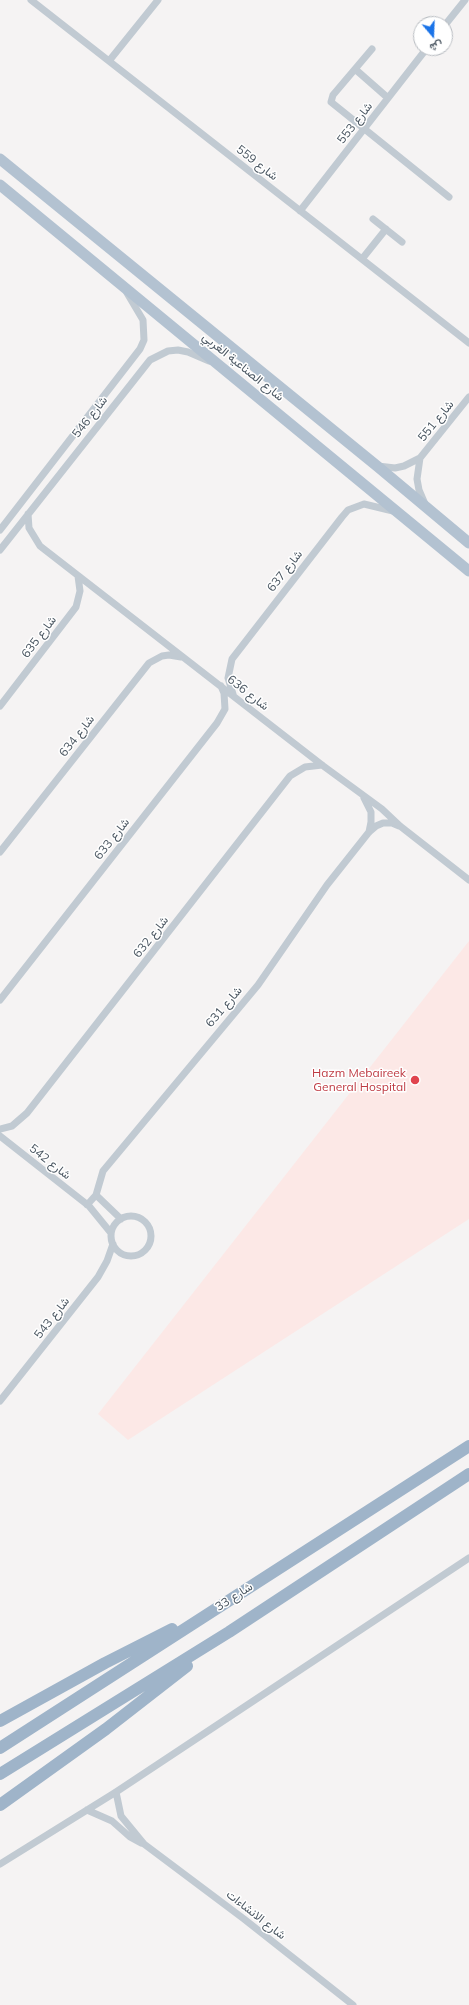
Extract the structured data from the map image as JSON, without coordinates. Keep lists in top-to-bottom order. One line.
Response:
{"streets":{"highway":["شارع 33"],"main road":["شارع الصناعية الغربي"],"street":["شارع 553","شارع 559","شارع 546","شارع 551","شارع 637","شارع 635","شارع 636","شارع 634","شارع 633","شارع 632","شارع 631","شارع 542","شارع 543","شارع الانشاءات"]},"crossings":[["شارع 553","شارع 559"],["شارع الصناعية الغربي","شارع 546"],["شارع الصناعية الغربي","شارع 551"],["شارع الصناعية الغربي","شارع 637"],["شارع 546","شارع 636"],["شارع 637","شارع 636"],["شارع 635","شارع 636"],["شارع 636","شارع 634"],["شارع 636","شارع 633"],["شارع 636","شارع 632"],["شارع 636","شارع 631"],["شارع 542","شارع 543"]],"places":["Hazm Mebaireek General Hospital"],"north":"bottom"}
